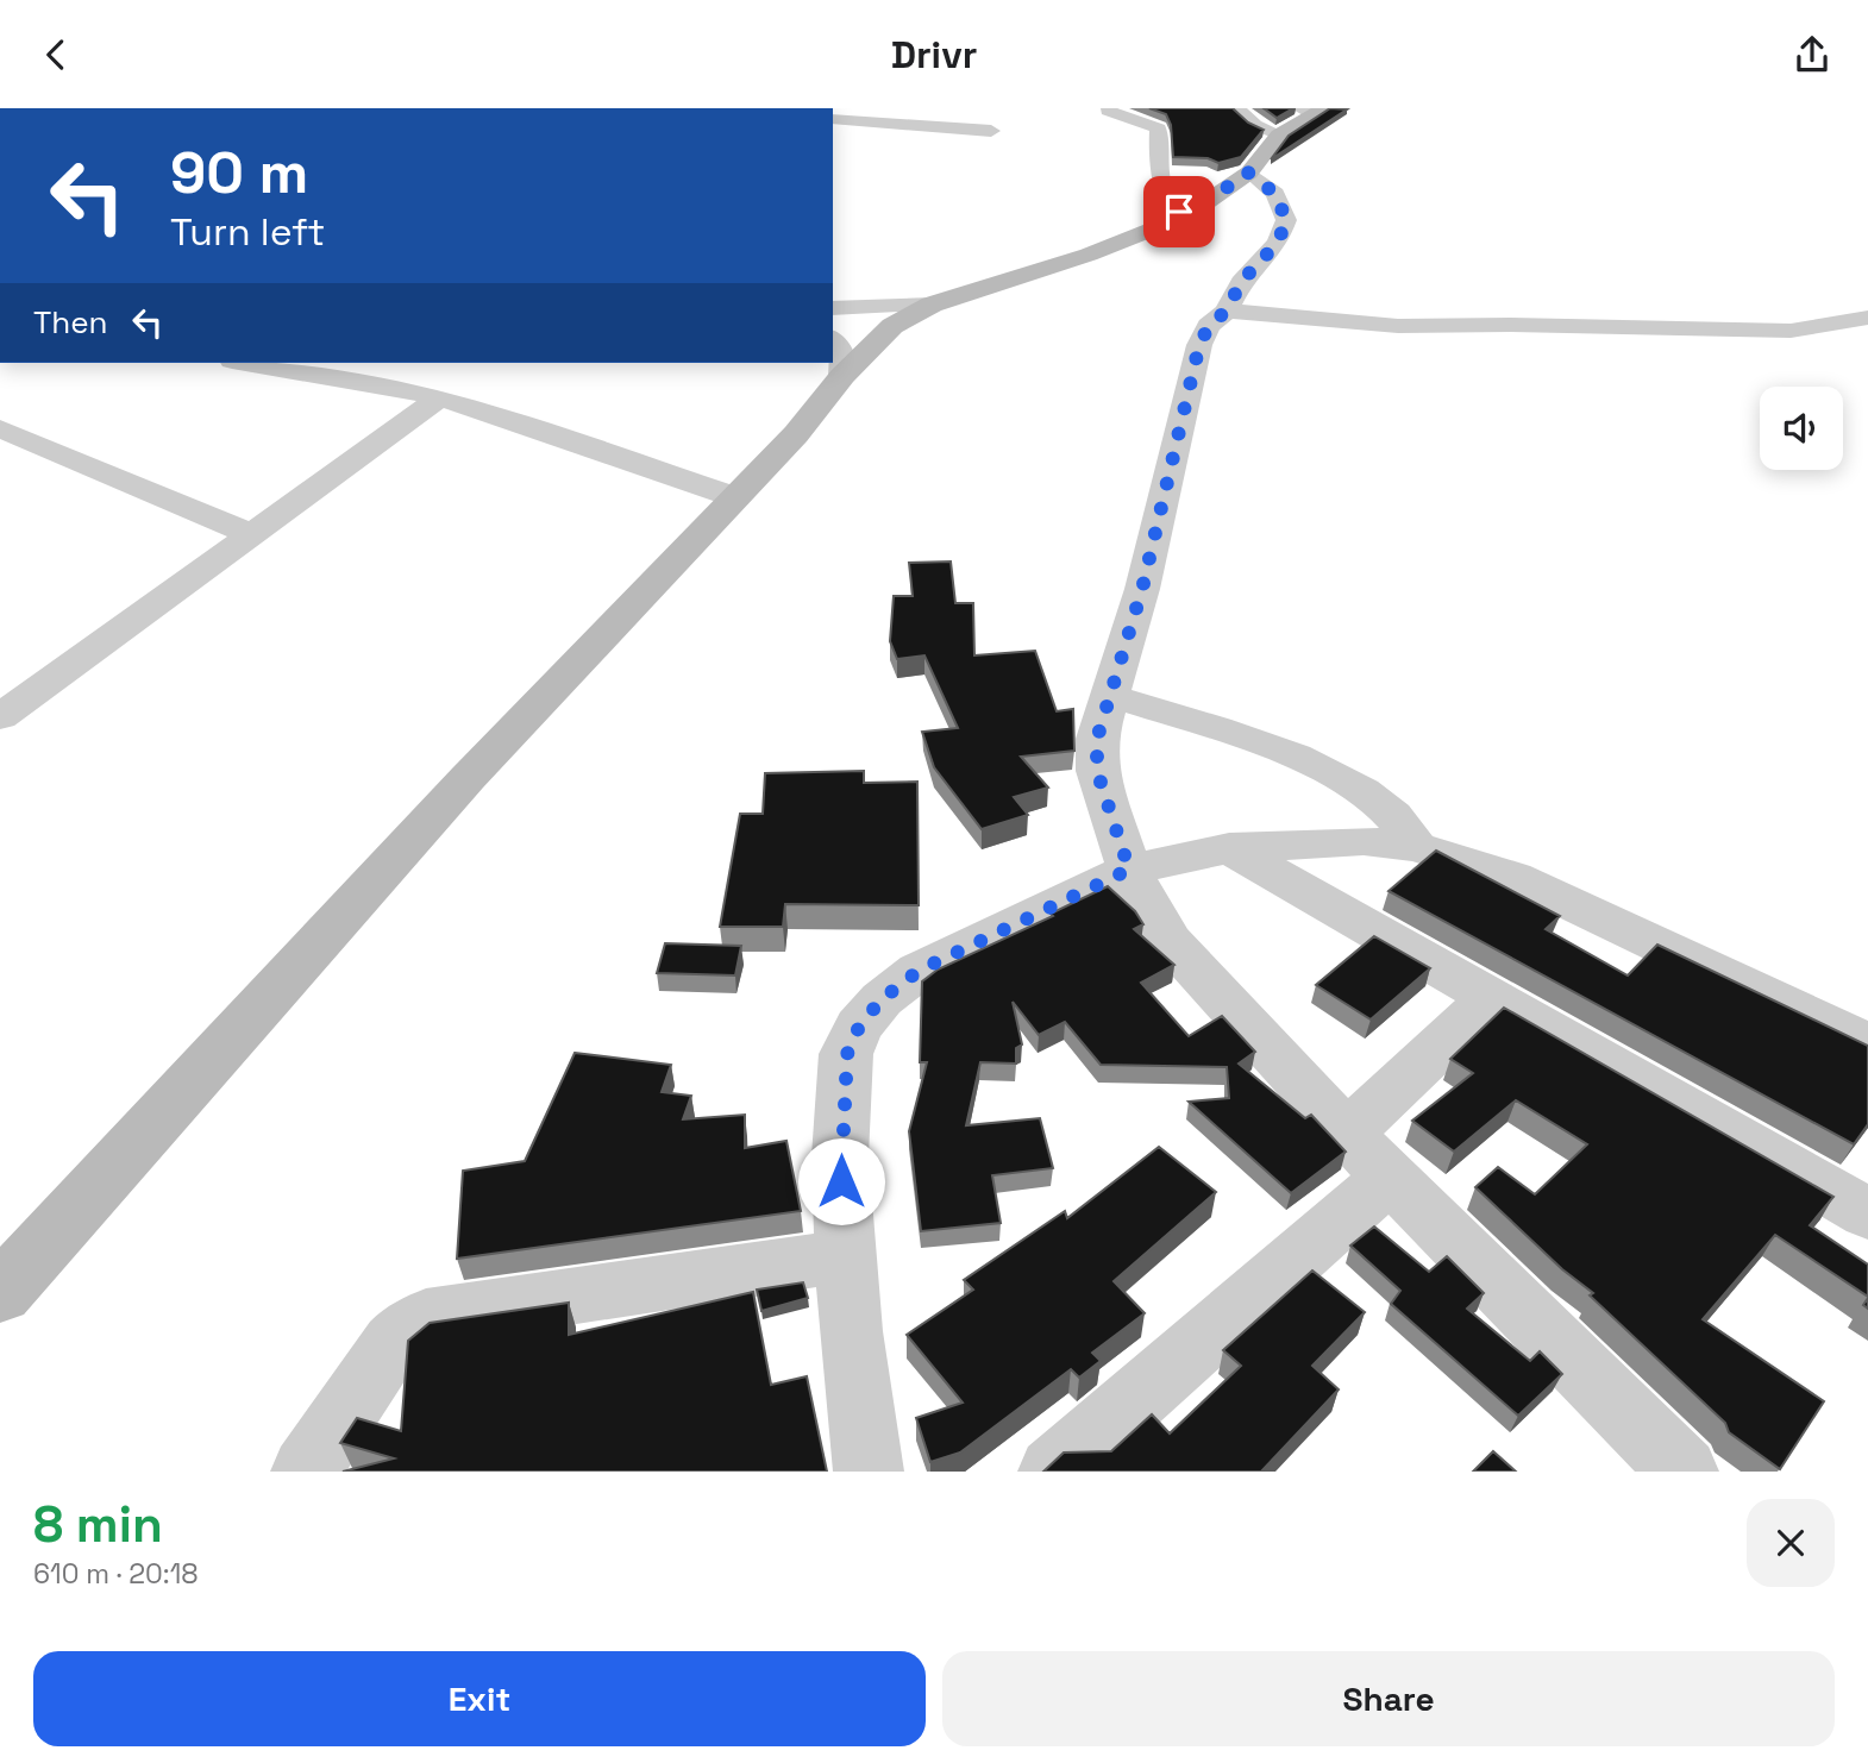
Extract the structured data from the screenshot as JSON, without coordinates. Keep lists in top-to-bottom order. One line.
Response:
{"page":{"header":"Drivr","turn":["90 m","Turn left"],"then":"Then","heading":["8 min","610 m · 20:18"],"buttons":["Exit","Share"]}}
